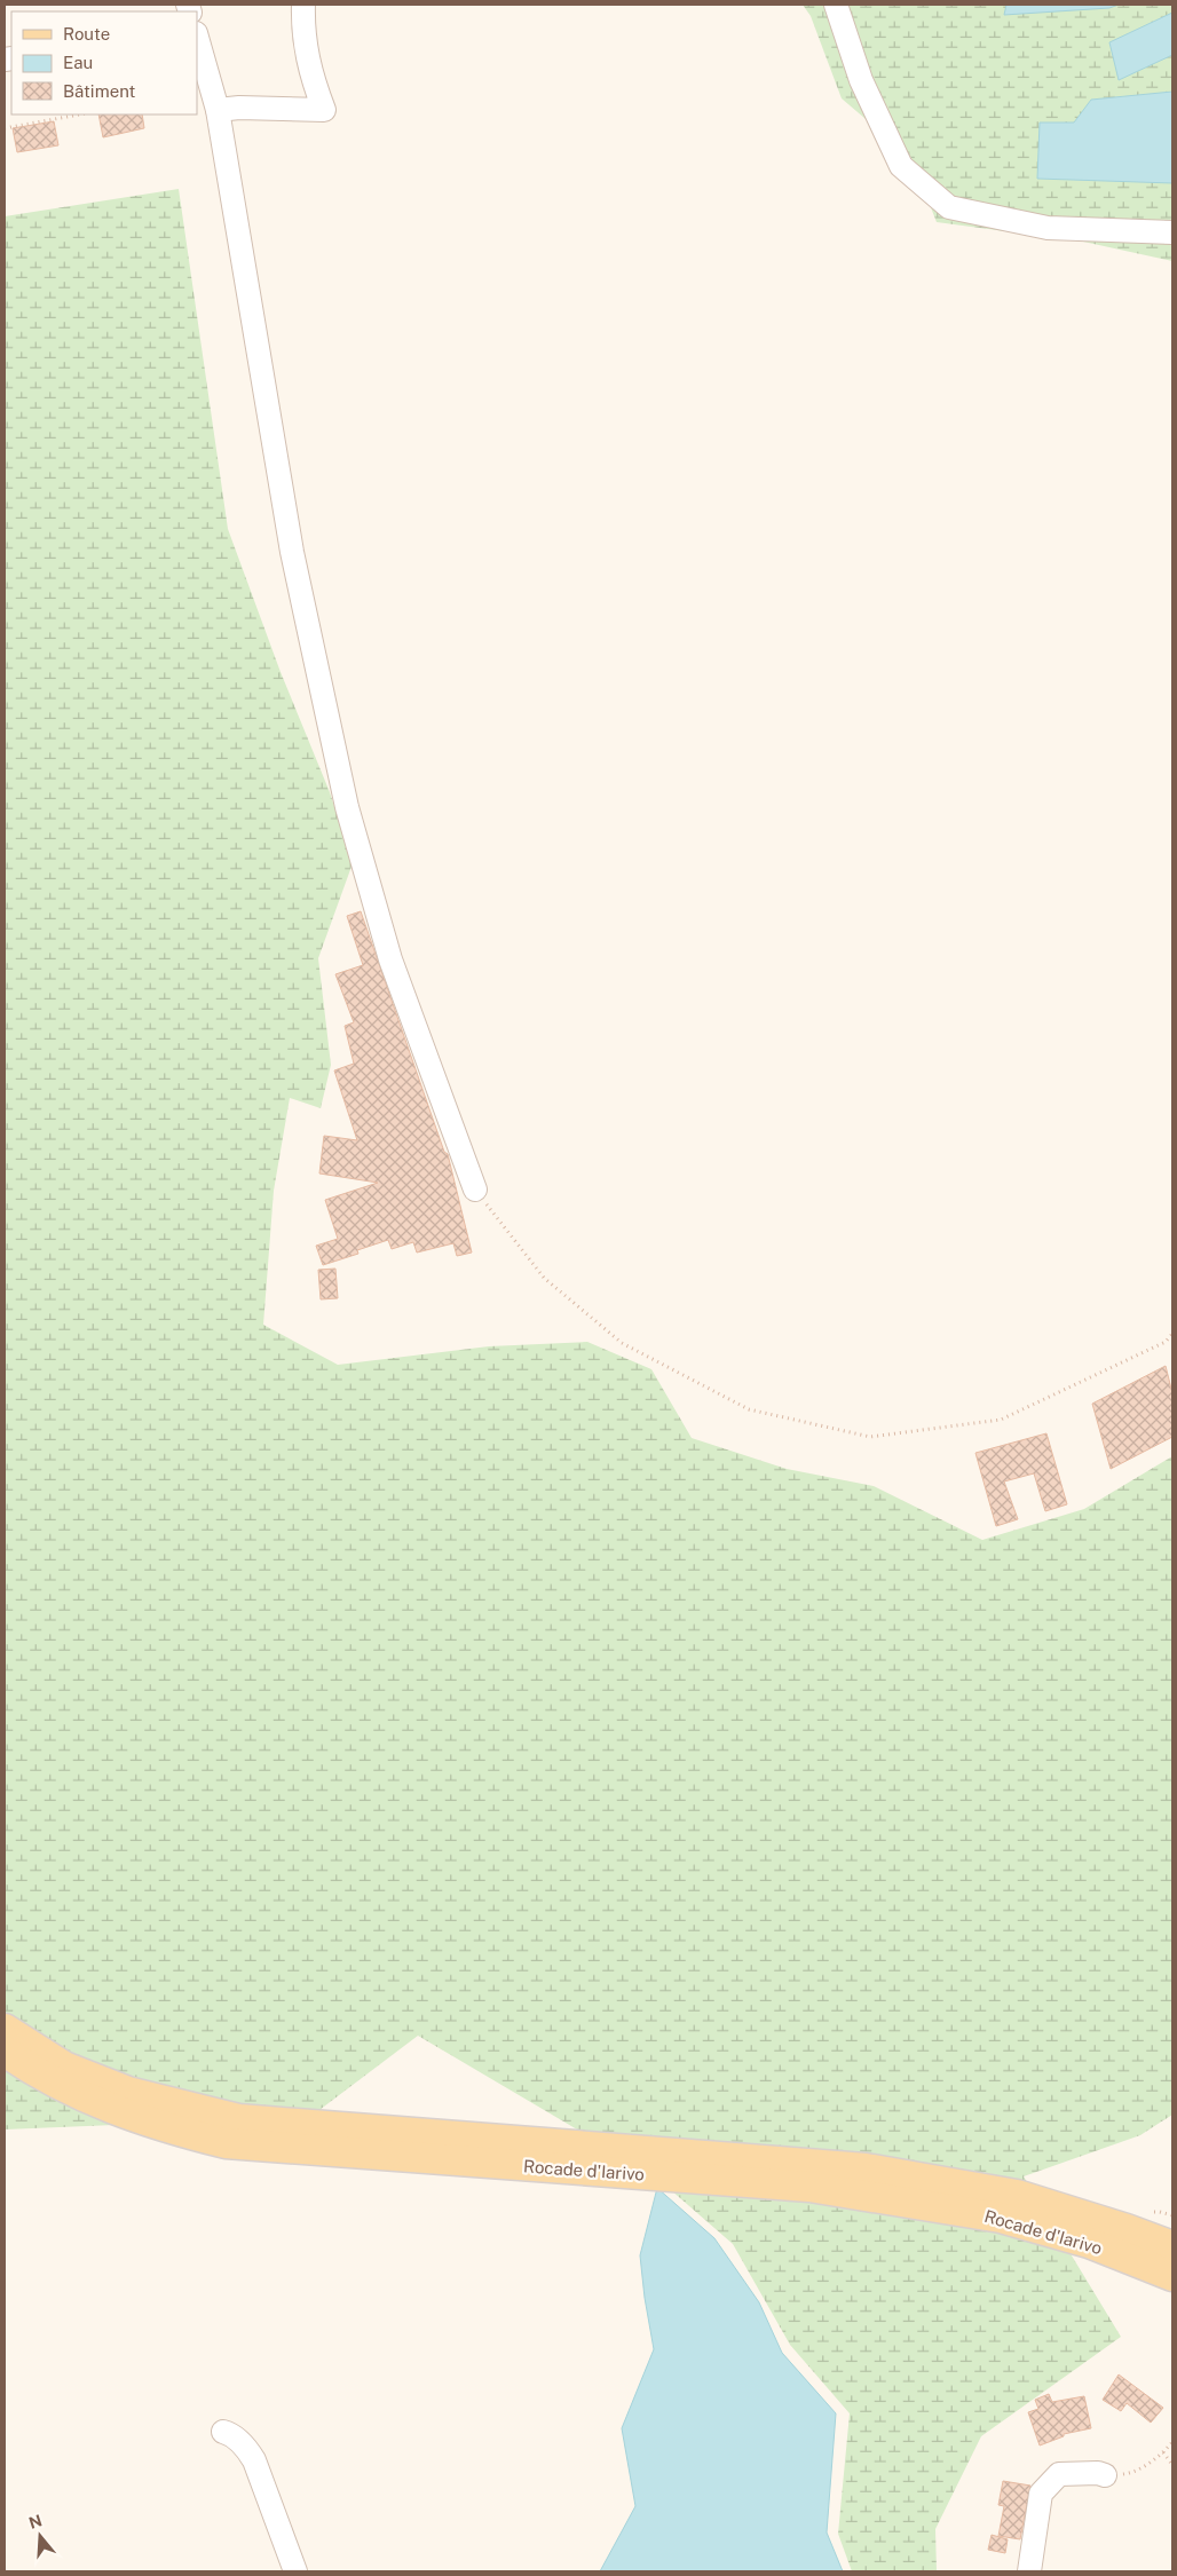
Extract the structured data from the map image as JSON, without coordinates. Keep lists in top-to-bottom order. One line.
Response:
{"streets":{"main road":["Rocade d'Iarivo"]},"legend":["Route","Eau","Bâtiment"],"north":"top"}
